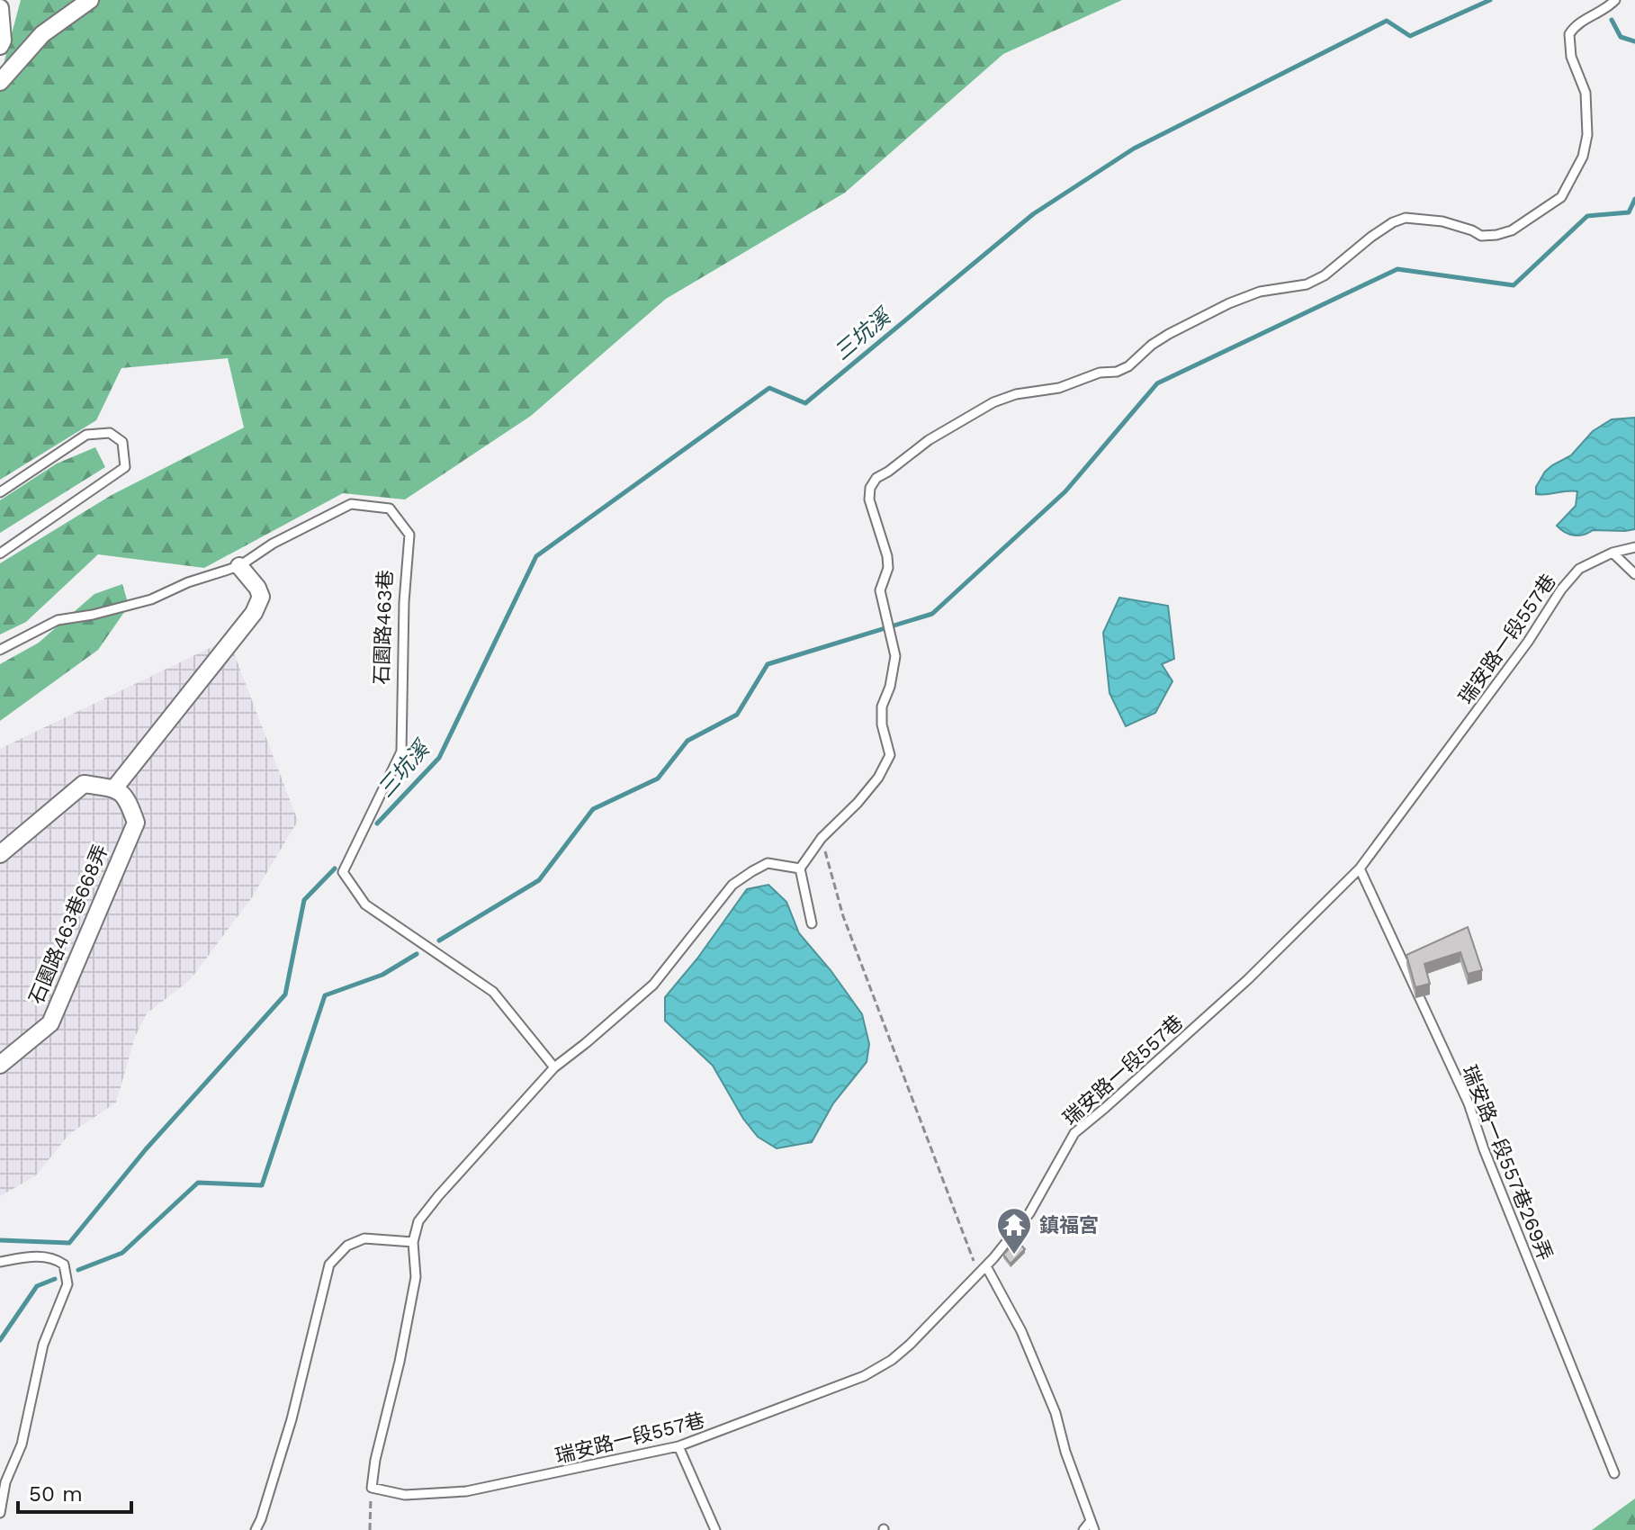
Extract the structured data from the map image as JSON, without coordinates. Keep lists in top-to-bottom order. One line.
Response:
{"streets":{"street":["石園路463巷668弄"],"lane":["石園路463巷","瑞安路一段557巷","瑞安路一段557巷269弄"]},"crossings":[["瑞安路一段557巷","瑞安路一段557巷269弄"]],"water":["三坑溪"],"places":{"temple":["鎮福宮"]},"scale_bar":"50 m"}
